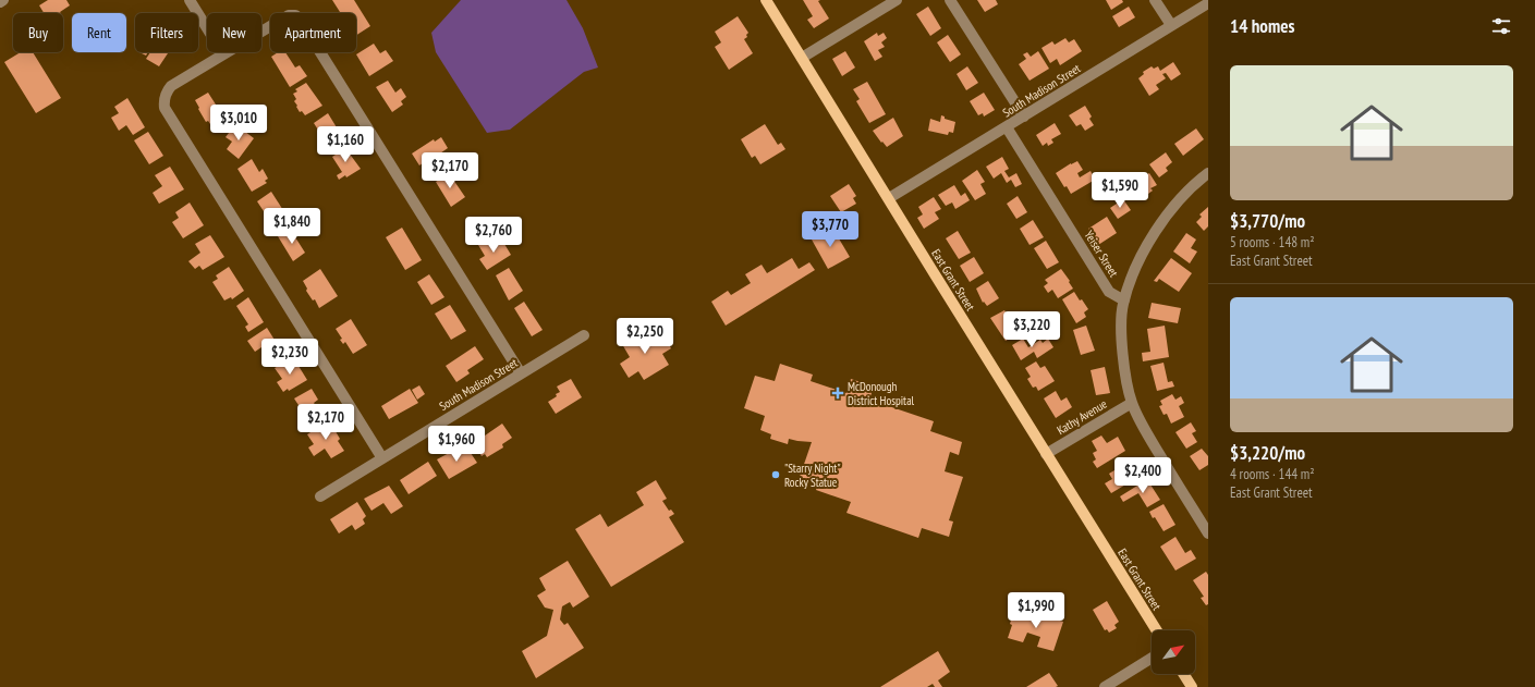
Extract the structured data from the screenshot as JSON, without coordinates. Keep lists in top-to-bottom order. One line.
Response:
{"streets":{"main road":["East Grant Street"],"street":["South Madison Street","Yeiser Street","Kathy Avenue"]},"crossings":[["South Madison Street","Yeiser Street"],["South Madison Street","East Grant Street"],["East Grant Street","Kathy Avenue"]],"places":{"health":["McDonough District Hospital"],"other":["\"Starry Night\" Rocky Statue"]},"north":"top right","page":{"heading":"14 homes","chip":["Buy","Rent","Filters","New","Apartment"],"list":[{"name":"$3,770/mo","note":"5 rooms · 148 m² · East Grant Street"},{"name":"$3,220/mo","note":"4 rooms · 144 m² · East Grant Street"}],"price":["$3,010","$1,160","$2,170","$1,590","$1,840","$3,770","$2,760","$3,220","$2,250","$2,230","$2,170","$1,960","$2,400","$1,990"]}}
